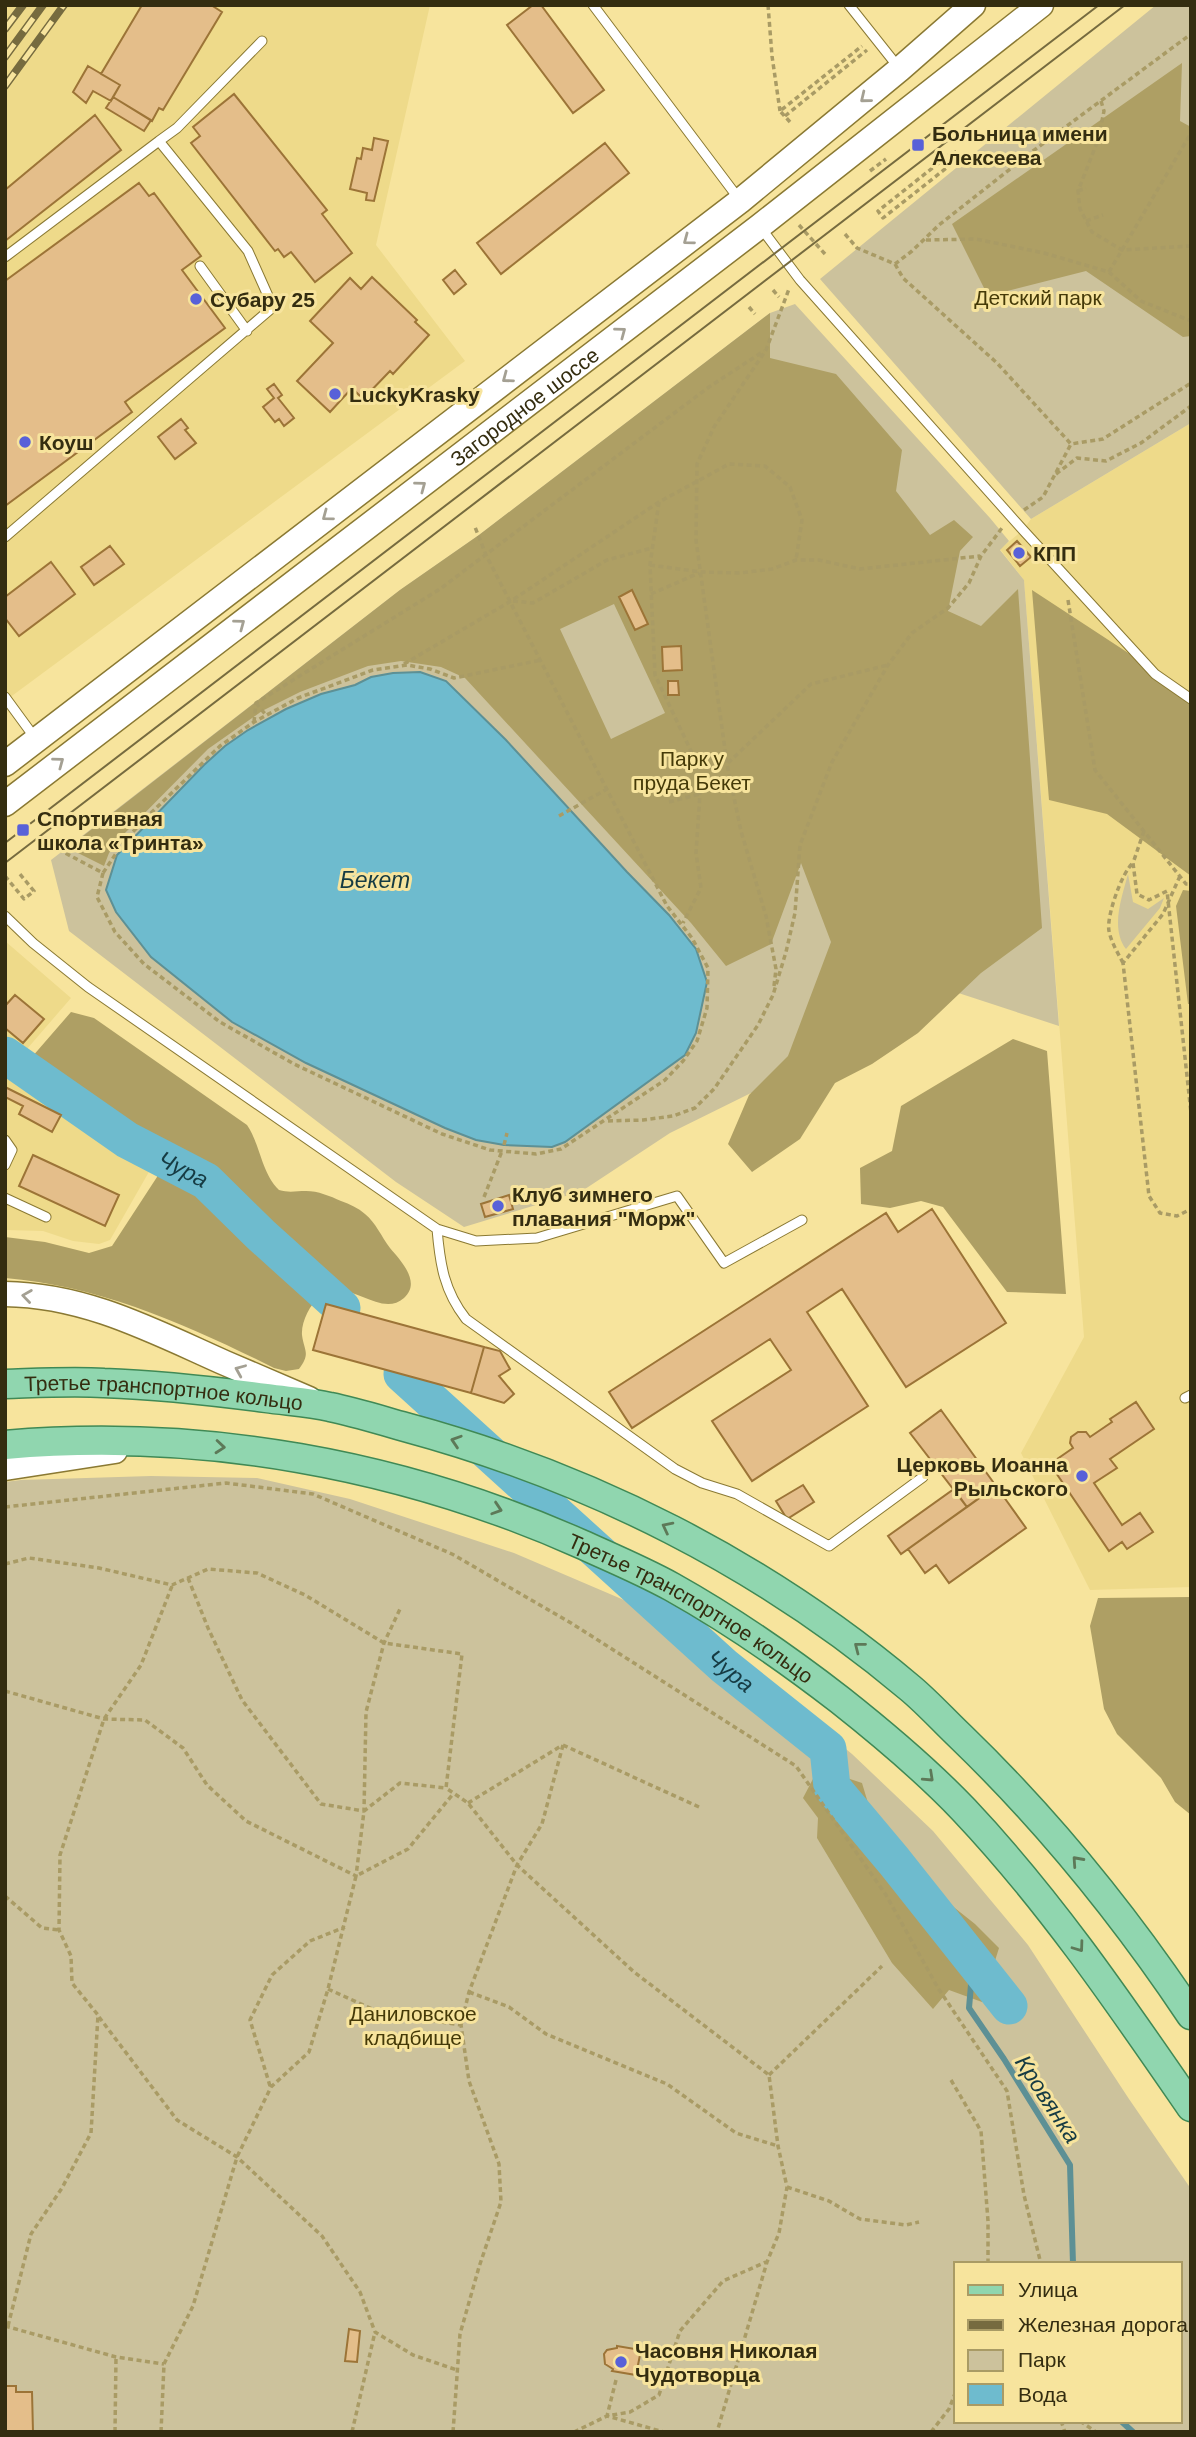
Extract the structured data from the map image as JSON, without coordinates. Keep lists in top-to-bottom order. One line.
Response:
{"streets":{"main road":["Загородное шоссе","Третье транспортное кольцо"]},"water":["Бекет","Чура","Кровянка"],"parks":["Детский парк","Парк у пруда Бекет","Даниловское кладбище"],"places":{"transit":["Больница имени Алексеева","Спортивная школа «Тринта»"],"other":["Субару 25","LuckyKrasky","Коуш","КПП","Клуб зимнего плавания \"Морж\"","Церковь Иоанна Рыльского","Часовня Николая Чудотворца"]},"legend":["Улица","Железная дорога","Парк","Вода"]}
